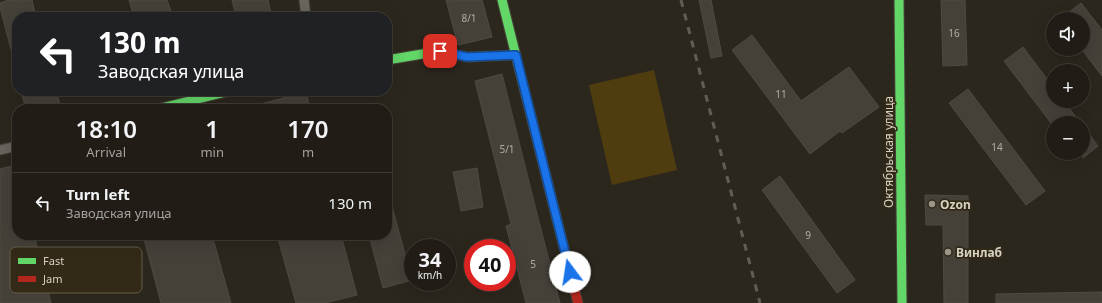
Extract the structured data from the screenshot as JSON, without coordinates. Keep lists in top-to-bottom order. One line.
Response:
{"streets":{"street":["Октябрьская улица"]},"places":["Ozon","Винлаб"],"house_numbers":["8/1","16","11","14","5/1","9","5"],"legend":["Fast","Jam"],"page":{"map_buttons":["+","−"],"turn":["130 m","Заводская улица"],"eta":["18:10","Arrival","1","min","170","m"],"list":[{"name":"Turn left","note":"Заводская улица","value":"130 m"}],"speed":"34 km/h","limit":"40"}}
